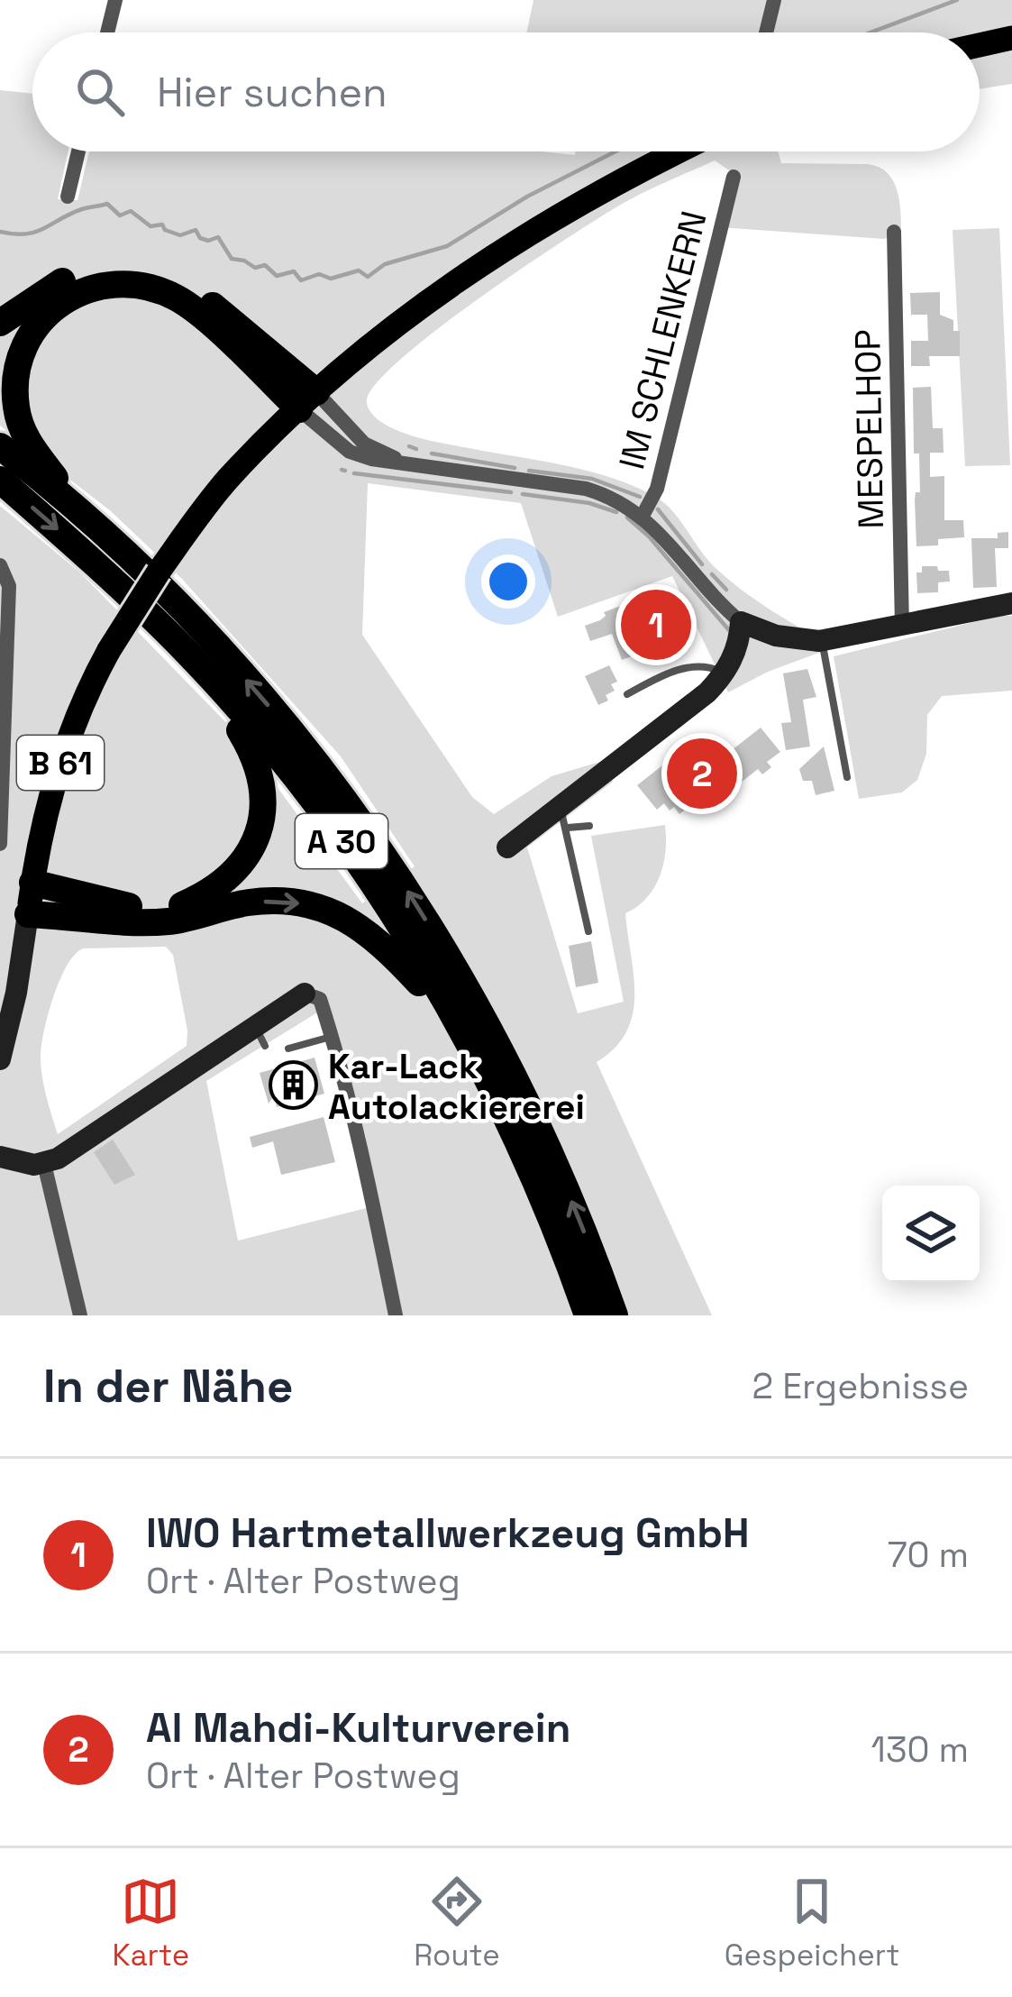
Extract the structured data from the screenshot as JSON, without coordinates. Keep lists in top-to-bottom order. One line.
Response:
{"streets":{"highway":["A 30"],"main road":["B 61"],"street":["IM SCHLENKERN","MESPELHOP"]},"places":{"building":["Kar-Lack Autolackiererei"]},"page":{"search":"Hier suchen","pins":["1","2"],"heading":["In der Nähe","2 Ergebnisse"],"list":[{"mark":"1","name":"IWO Hartmetallwerkzeug GmbH","note":"Ort · Alter Postweg","value":"70 m"},{"mark":"2","name":"Al Mahdi-Kulturverein","note":"Ort · Alter Postweg","value":"130 m"}],"nav":["Karte","Route","Gespeichert"]}}
